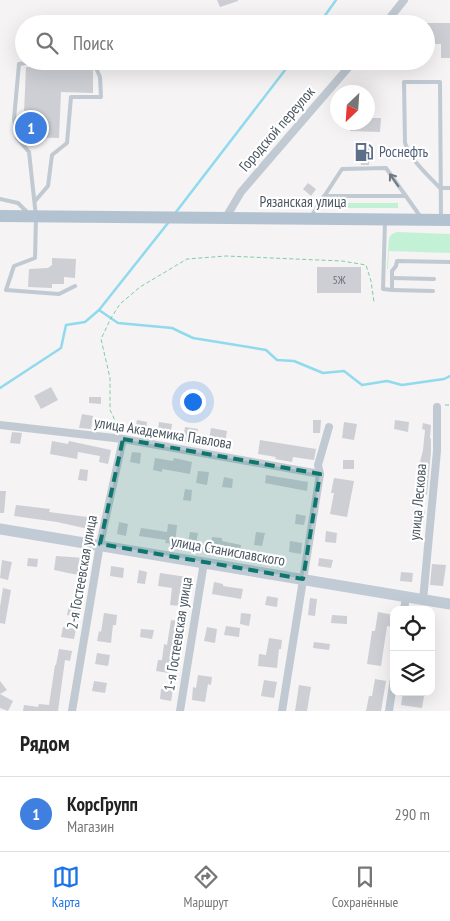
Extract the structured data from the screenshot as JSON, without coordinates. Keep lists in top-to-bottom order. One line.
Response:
{"streets":{"main road":["Рязанская улица"],"street":["Городской переулок","улица Академика Павлова","улица Лескова","улица Станиславского","2-я Гостеевская улица","1-я Гостеевская улица"]},"crossings":[["Городской переулок","Рязанская улица"],["улица Академика Павлова","2-я Гостеевская улица"],["улица Лескова","улица Станиславского"],["улица Станиславского","2-я Гостеевская улица"],["улица Станиславского","1-я Гостеевская улица"]],"places":{"fuel station":["Роснефть"]},"house_numbers":["5Ж"],"north":"bottom left","page":{"search":"Поиск","pins":"1","heading":"Рядом","list":[{"mark":"1","name":"КорсГрупп","note":"Магазин","value":"290 m"}],"nav":["Карта","Маршрут","Сохранённые"]}}
